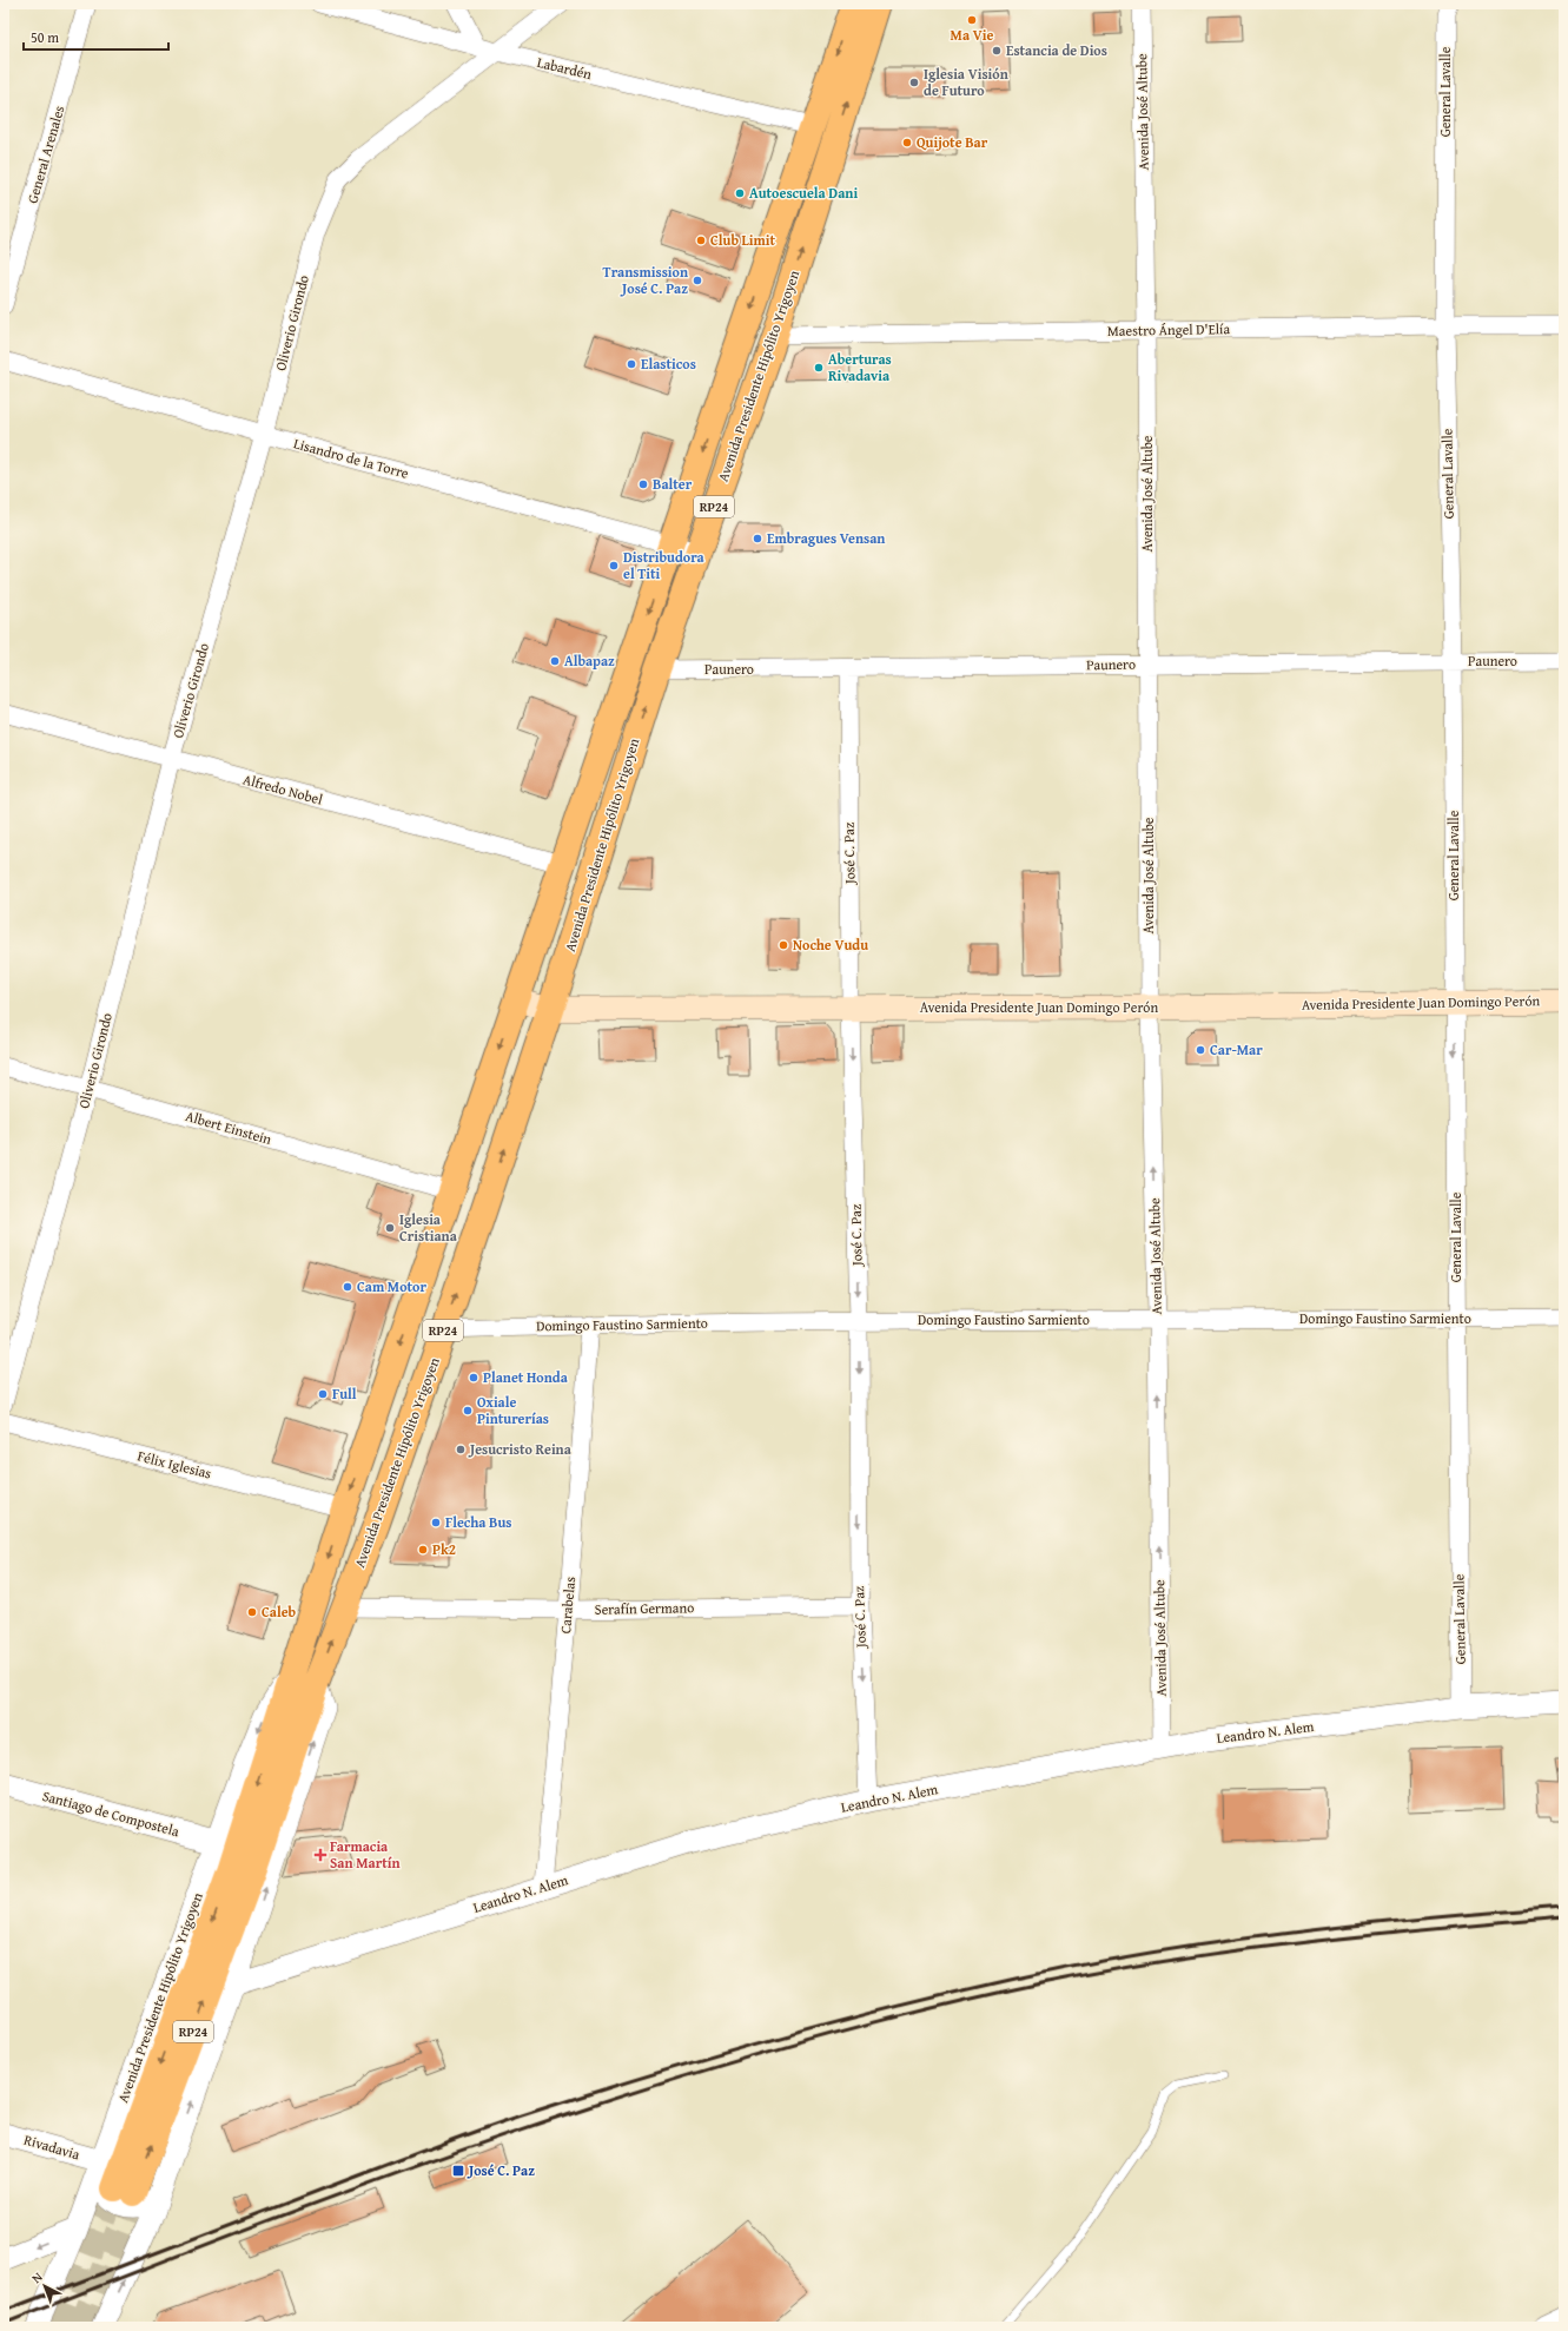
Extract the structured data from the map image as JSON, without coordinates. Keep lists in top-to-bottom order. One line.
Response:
{"streets":{"main road":["Avenida Presidente Hipólito Yrigoyen","RP24","Avenida Presidente Juan Domingo Perón"],"street":["Labardén","General Lavalle","Avenida José Altube","General Arenales","Oliverio Girondo","Maestro Ángel D'Elía","Lisandro de la Torre","Paunero","Alfredo Nobel","José C. Paz","Albert Einstein","Domingo Faustino Sarmiento","Félix Iglesias","Carabelas","Serafín Germano","Leandro N. Alem","Santiago de Compostela","Rivadavia"]},"crossings":[["Labardén","Oliverio Girondo"],["Labardén","Avenida Presidente Hipólito Yrigoyen"],["General Lavalle","Maestro Ángel D'Elía"],["General Lavalle","Paunero"],["General Lavalle","Avenida Presidente Juan Domingo Perón"],["General Lavalle","Domingo Faustino Sarmiento"],["General Lavalle","Leandro N. Alem"],["Avenida José Altube","Maestro Ángel D'Elía"],["Avenida José Altube","Paunero"],["Avenida José Altube","Avenida Presidente Juan Domingo Perón"],["Avenida José Altube","Domingo Faustino Sarmiento"],["Avenida José Altube","Leandro N. Alem"],["Oliverio Girondo","Lisandro de la Torre"],["Oliverio Girondo","Alfredo Nobel"],["Oliverio Girondo","Albert Einstein"],["Maestro Ángel D'Elía","Avenida Presidente Hipólito Yrigoyen"],["Avenida Presidente Hipólito Yrigoyen","Lisandro de la Torre"],["Avenida Presidente Hipólito Yrigoyen","Paunero"],["Avenida Presidente Hipólito Yrigoyen","Alfredo Nobel"],["Avenida Presidente Hipólito Yrigoyen","Avenida Presidente Juan Domingo Perón"],["Avenida Presidente Hipólito Yrigoyen","Albert Einstein"],["Avenida Presidente Hipólito Yrigoyen","Domingo Faustino Sarmiento"],["Avenida Presidente Hipólito Yrigoyen","Félix Iglesias"],["Avenida Presidente Hipólito Yrigoyen","Serafín Germano"],["Avenida Presidente Hipólito Yrigoyen","Leandro N. Alem"],["Avenida Presidente Hipólito Yrigoyen","Santiago de Compostela"],["Avenida Presidente Hipólito Yrigoyen","Rivadavia"],["Paunero","José C. Paz"],["José C. Paz","Avenida Presidente Juan Domingo Perón"],["José C. Paz","Domingo Faustino Sarmiento"],["José C. Paz","Serafín Germano"],["José C. Paz","Leandro N. Alem"],["Domingo Faustino Sarmiento","Carabelas"],["Carabelas","Serafín Germano"],["Carabelas","Leandro N. Alem"]],"one_way":["Avenida José Altube","José C. Paz"],"places":{"other":["Ma Vie","Estancia de Dios","Iglesia Visión de Futuro","Quijote Bar","Autoescuela Dani","Club Limit","Transmission José C. Paz","Elasticos","Aberturas Rivadavia","Balter","Embragues Vensan","Distribudora el Titi","Albapaz","Noche Vudu","Car-Mar","Iglesia Cristiana","Cam Motor","Planet Honda","Full","Oxiale Pinturerías","Jesucristo Reina","Flecha Bus","Pk2","Caleb"],"health":["Farmacia San Martín"],"transit":["José C. Paz"]},"scale_bar":"50 m","north":"top left"}
